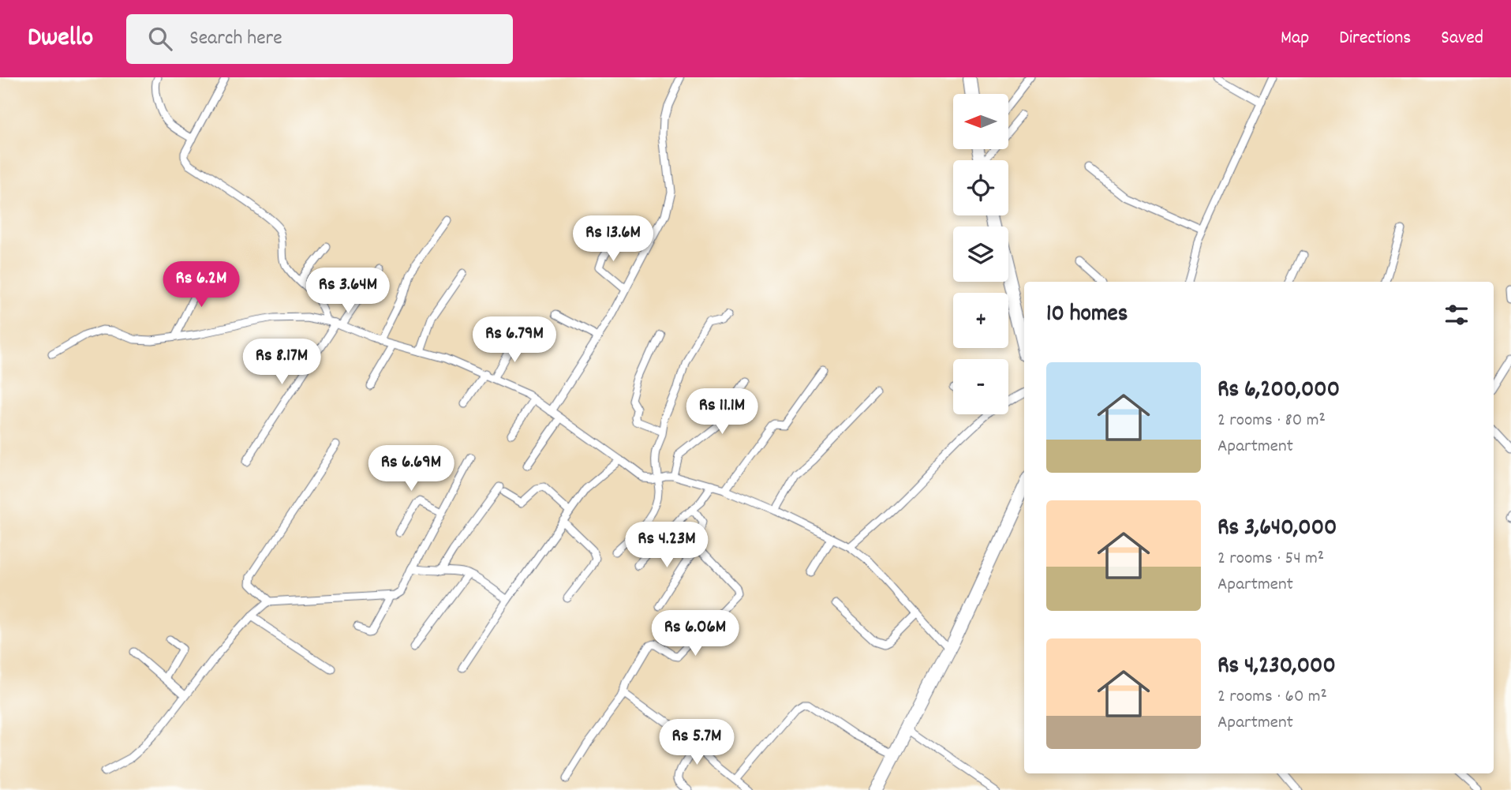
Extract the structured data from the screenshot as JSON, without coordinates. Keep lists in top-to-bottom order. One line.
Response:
{"north":"left","page":{"header":"Dwello","search":"Search here","nav":["Map","Directions","Saved"],"map_buttons":["+","−"],"price":["Rs 13.6M","Rs 6.2M","Rs 3.64M","Rs 6.79M","Rs 8.17M","Rs 11.1M","Rs 6.69M","Rs 4.23M","Rs 6.06M","Rs 5.7M"],"heading":"10 homes","list":[{"name":"Rs 6,200,000","note":"2 rooms · 80 m² · Apartment"},{"name":"Rs 3,640,000","note":"2 rooms · 54 m² · Apartment"},{"name":"Rs 4,230,000","note":"2 rooms · 60 m² · Apartment"}]}}
